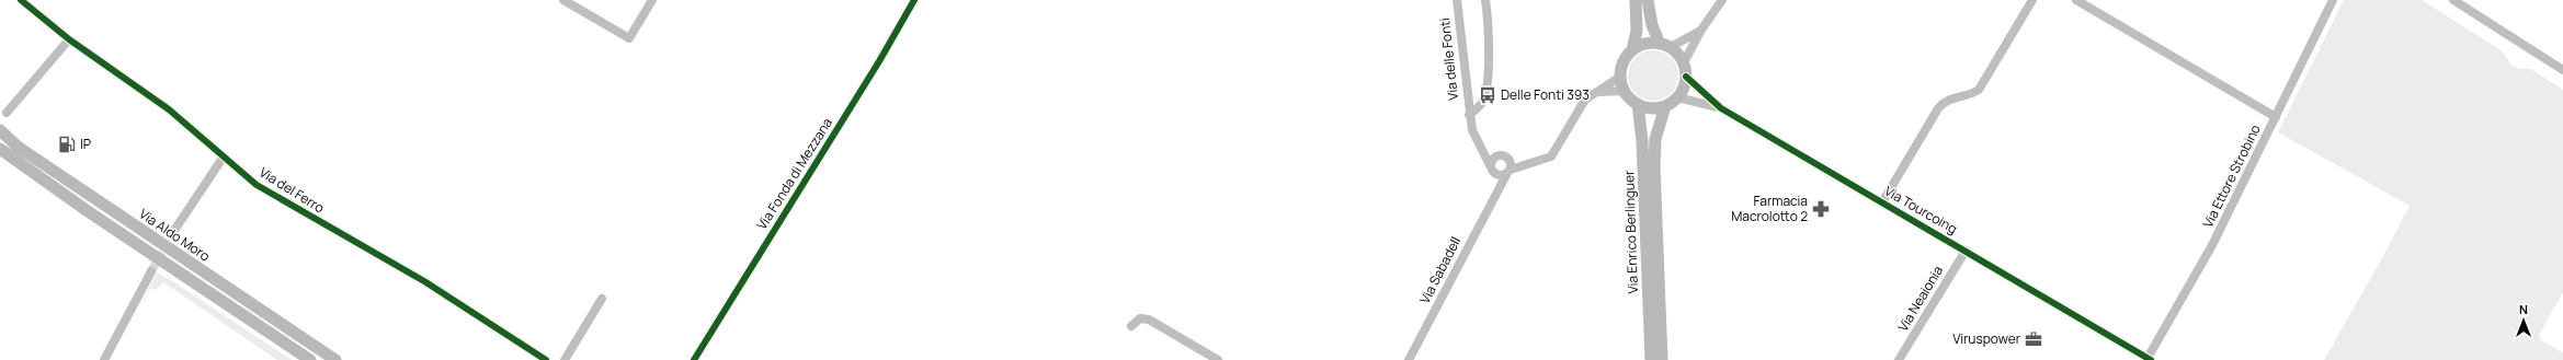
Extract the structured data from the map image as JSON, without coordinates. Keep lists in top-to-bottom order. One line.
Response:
{"streets":{"main road":["Via Enrico Berlinguer","Via Aldo Moro"],"street":["Via delle Fonti","Via Fonda di Mezzana","Via Ettore Strobino","Via del Ferro","Via Tourcoing","Via Sabadell","Via Neaionia"]},"crossings":[["Via Ettore Strobino","Via Tourcoing"],["Via Tourcoing","Via Enrico Berlinguer"],["Via Tourcoing","Via Neaionia"]],"places":{"bus stop":["Delle Fonti 393"],"fuel station":["IP"],"pharmacy":["Farmacia Macrolotto 2"],"office":["Viruspower"]},"north":"top"}
